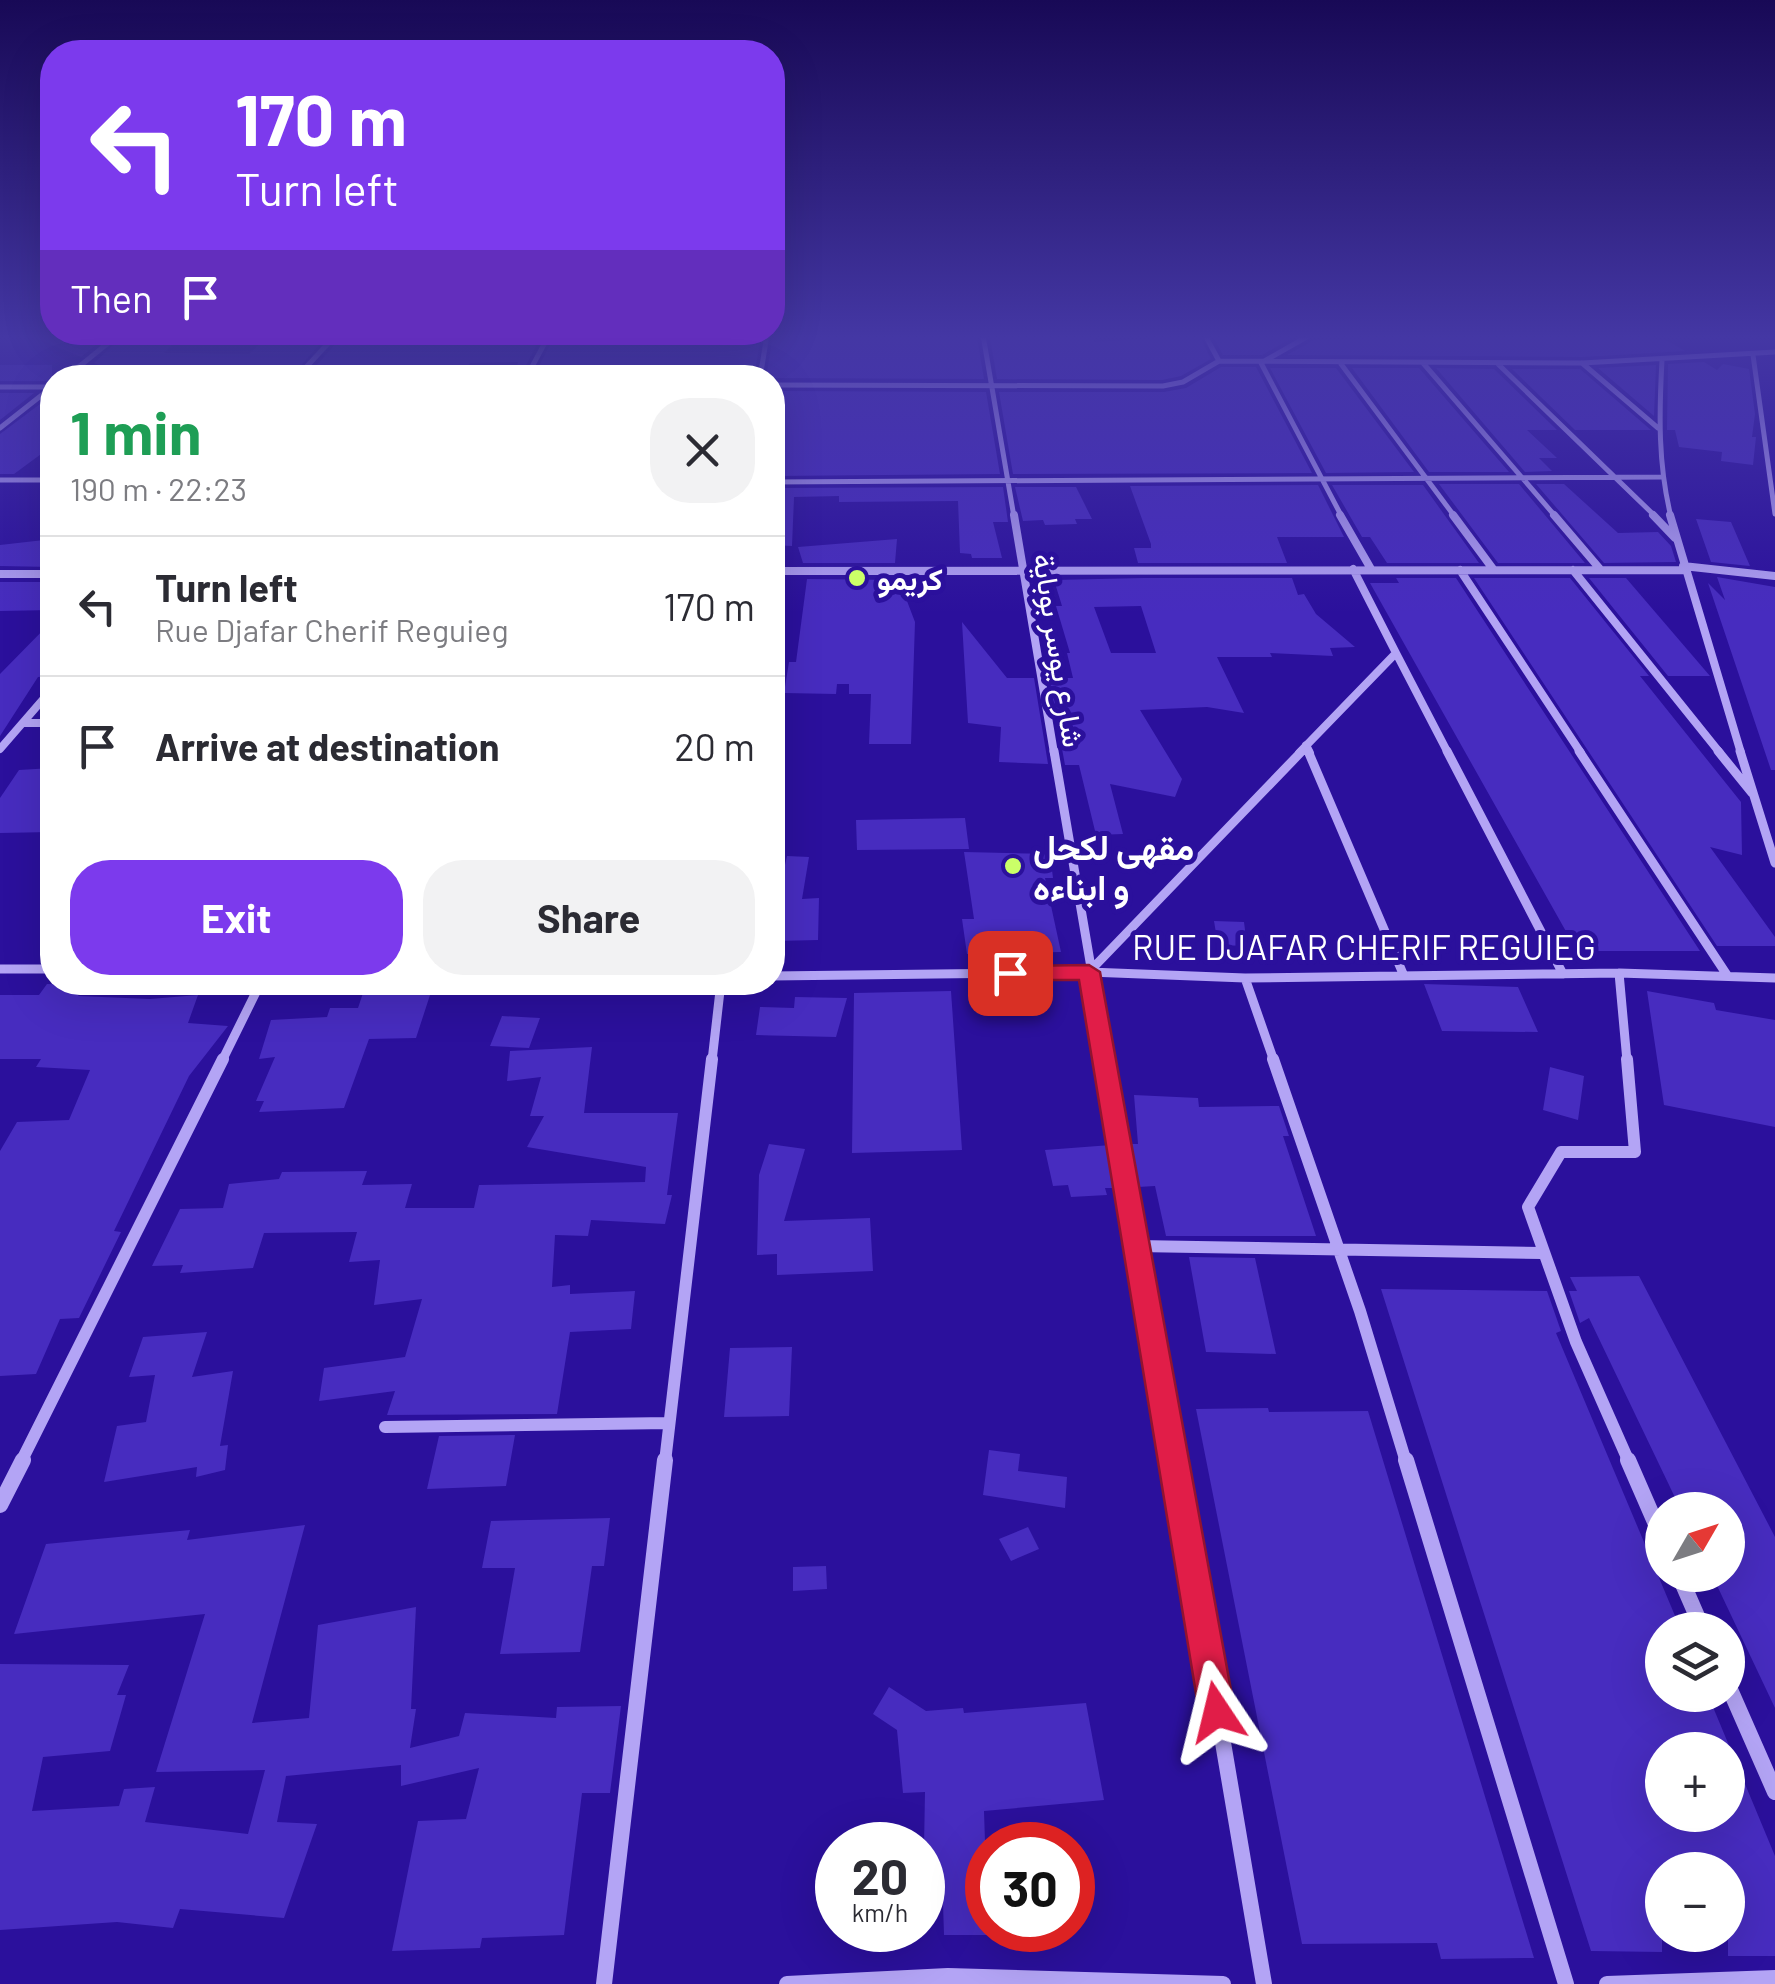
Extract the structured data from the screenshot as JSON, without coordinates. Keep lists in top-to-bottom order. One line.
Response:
{"streets":{"street":["شارع يوسر بوباية","RUE DJAFAR CHERIF REGUIEG"]},"crossings":[["شارع يوسر بوباية","RUE DJAFAR CHERIF REGUIEG"]],"places":["كريمو","مقهى لكحل و ابناءه"],"north":"top right","page":{"turn":["170 m","Turn left"],"then":"Then","heading":["1 min","190 m · 22:23"],"list":[{"name":"Turn left","note":"Rue Djafar Cherif Reguieg","value":"170 m"},{"name":"Arrive at destination","value":"20 m"}],"buttons":["Exit","Share"],"map_buttons":["+","−"],"speed":"20 km/h","limit":"30"}}
